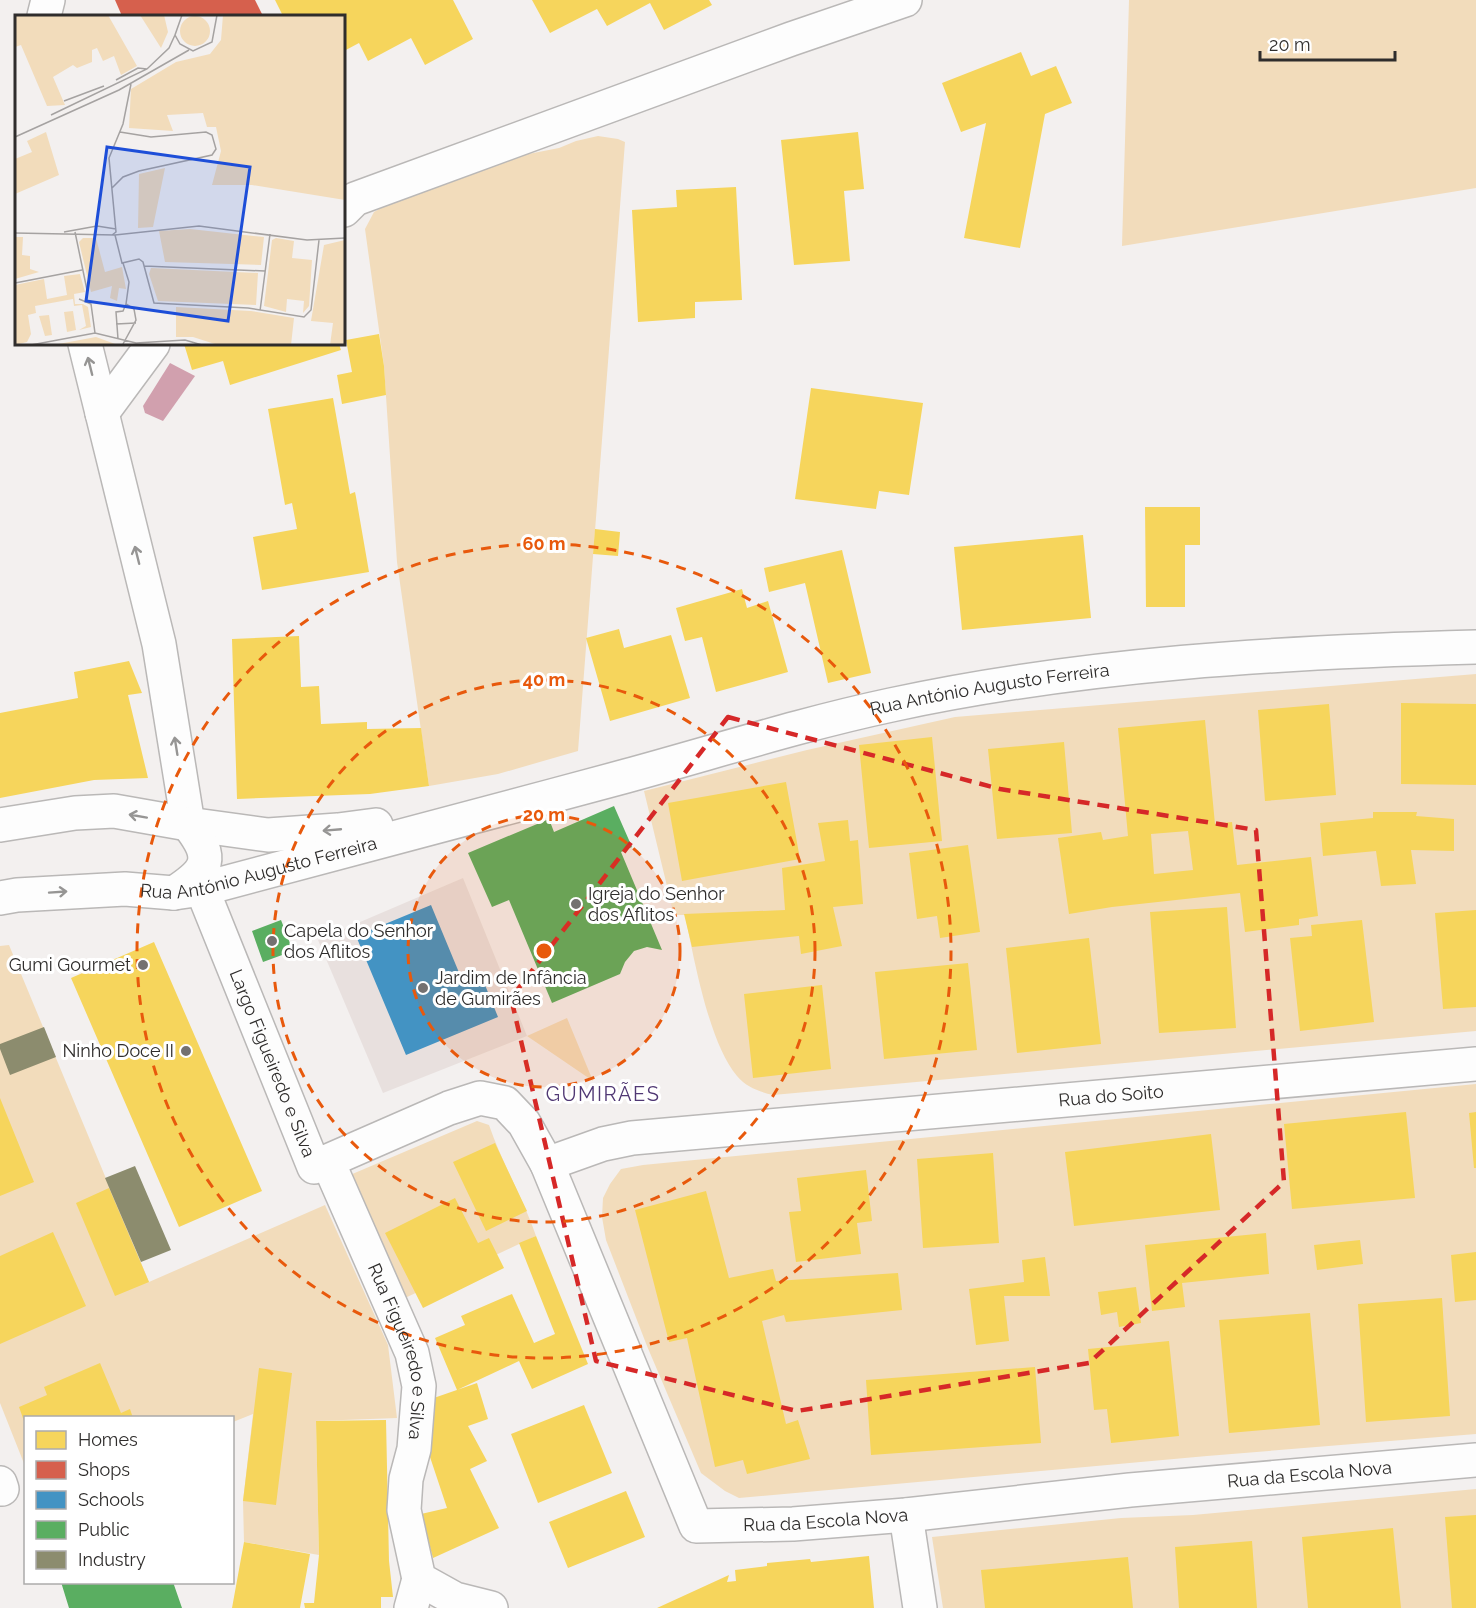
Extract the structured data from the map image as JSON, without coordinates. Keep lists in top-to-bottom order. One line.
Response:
{"streets":{"street":["Rua António Augusto Ferreira","Largo Figueiredo e Silva","Rua do Soito","Rua Figueiredo e Silva","Rua da Escola Nova"]},"crossings":[["Rua António Augusto Ferreira","Largo Figueiredo e Silva"],["Largo Figueiredo e Silva","Rua Figueiredo e Silva"],["Largo Figueiredo e Silva","Rua da Escola Nova"],["Rua do Soito","Rua da Escola Nova"]],"districts":["GUMIRÃES"],"places":["Igreja do Senhor dos Aflitos","Capela do Senhor dos Aflitos","Gumi Gourmet","Jardim de Infância de Gumirães","Ninho Doce II"],"legend":["Homes","Shops","Schools","Public","Industry"],"scale_bar":"20 m","rings":["60 m","40 m","20 m"]}
